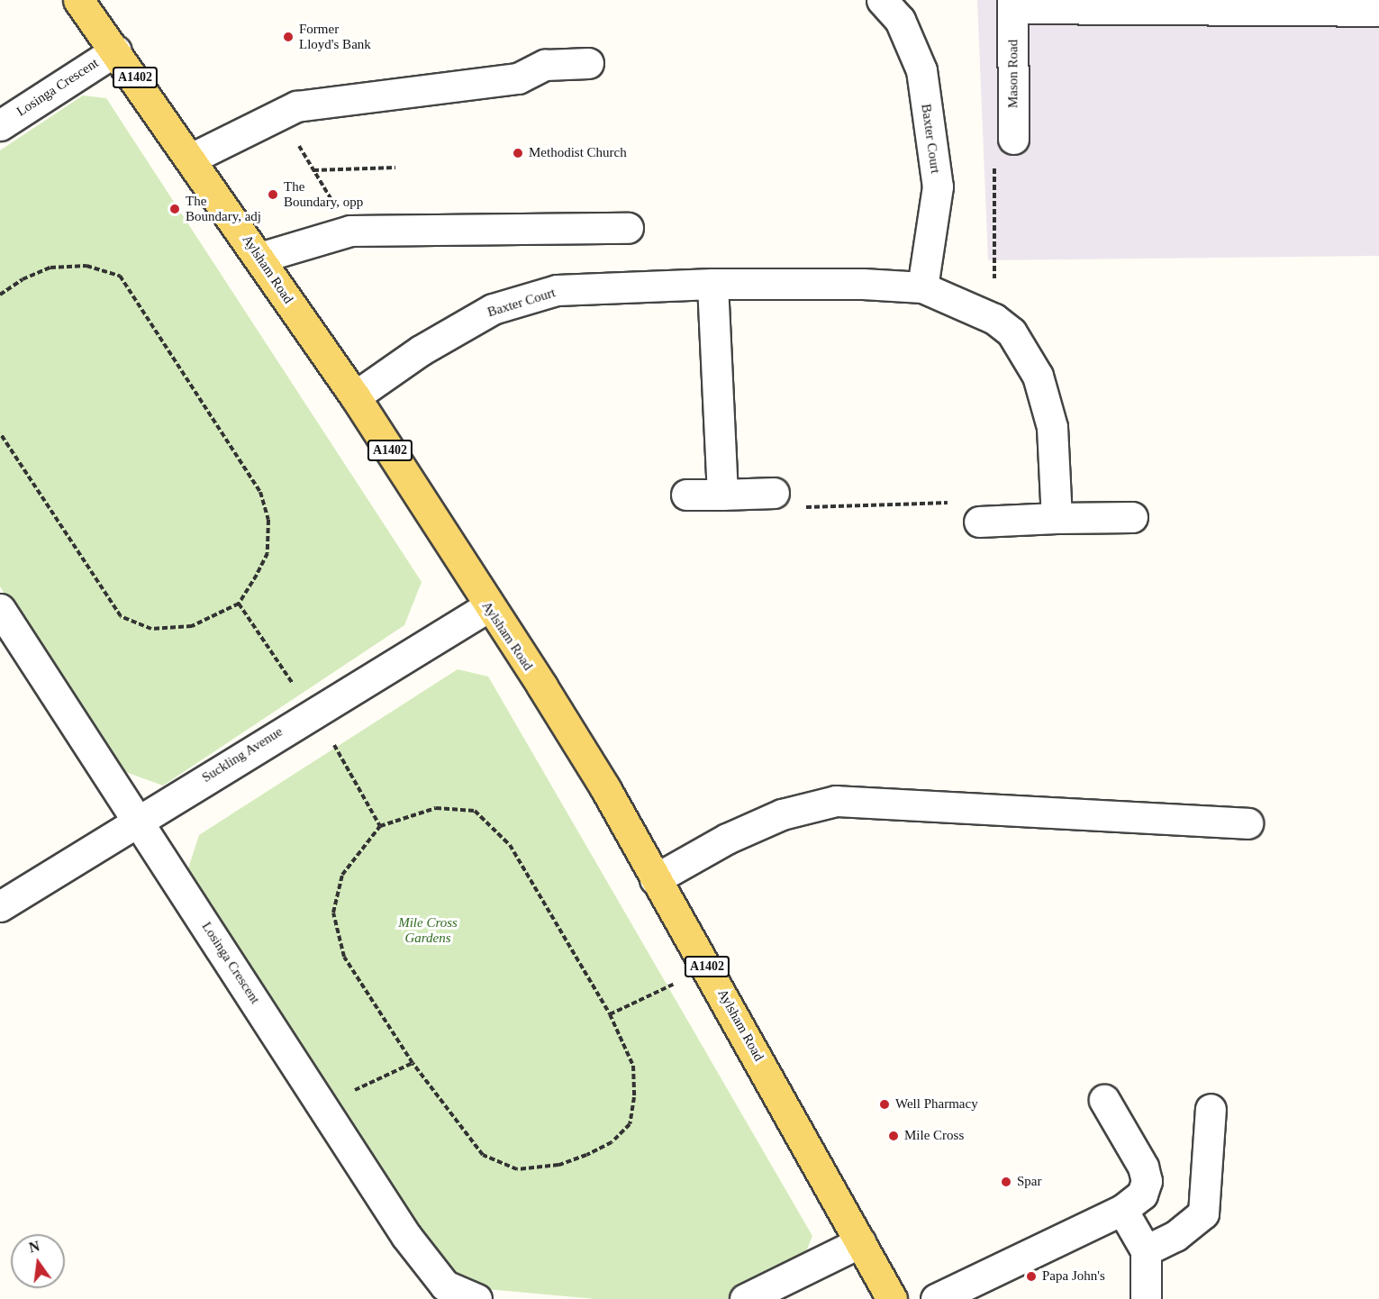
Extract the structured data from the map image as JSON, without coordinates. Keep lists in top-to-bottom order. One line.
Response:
{"streets":{"main road":["A1402","Aylsham Road"],"street":["Mason Road","Losinga Crescent","Baxter Court","Suckling Avenue"]},"crossings":[["Losinga Crescent","Aylsham Road"],["Losinga Crescent","Suckling Avenue"],["Baxter Court","Aylsham Road"],["Aylsham Road","Suckling Avenue"]],"parks":["Mile Cross Gardens"],"places":["Former Lloyd's Bank","Methodist Church","The Boundary, opp","The Boundary, adj","Well Pharmacy","Mile Cross","Spar","Papa John's"],"north":"top"}
